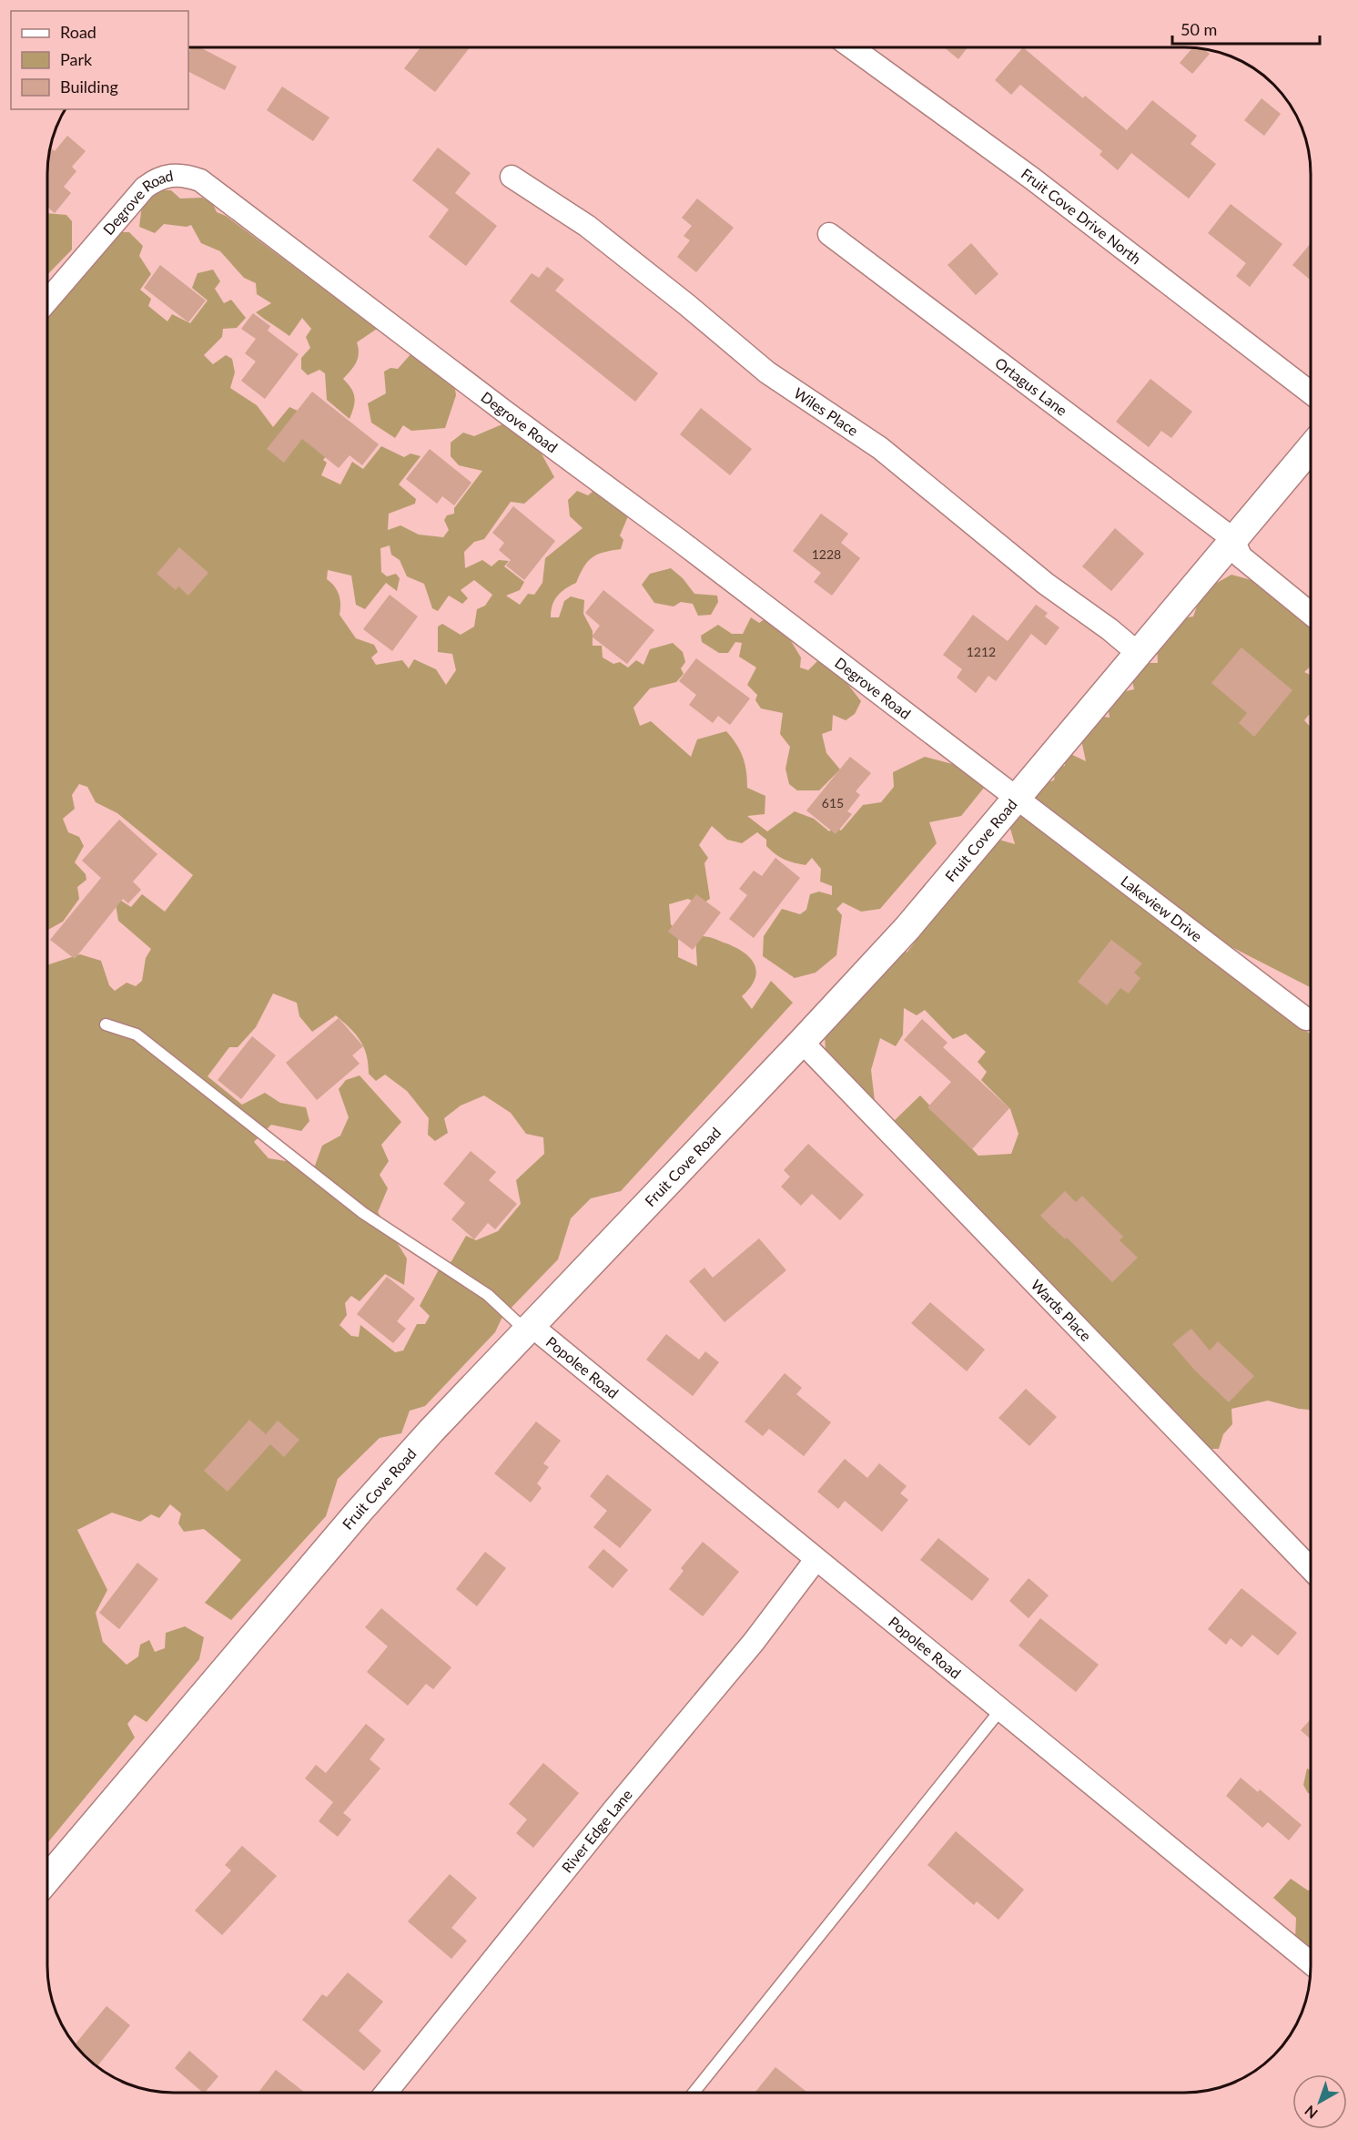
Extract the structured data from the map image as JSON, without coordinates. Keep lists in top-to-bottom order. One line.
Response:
{"streets":{"street":["Degrove Road","Fruit Cove Drive North","Ortagus Lane","Wiles Place","Fruit Cove Road","Lakeview Drive","Wards Place","Popolee Road","River Edge Lane"]},"crossings":[["Degrove Road","Fruit Cove Road"],["Degrove Road","Lakeview Drive"],["Ortagus Lane","Fruit Cove Road"],["Wiles Place","Fruit Cove Road"],["Fruit Cove Road","Lakeview Drive"],["Fruit Cove Road","Wards Place"],["Fruit Cove Road","Popolee Road"],["Popolee Road","River Edge Lane"]],"house_numbers":["1228","1212","615"],"legend":["Road","Park","Building"],"scale_bar":"50 m","north":"bottom left"}
